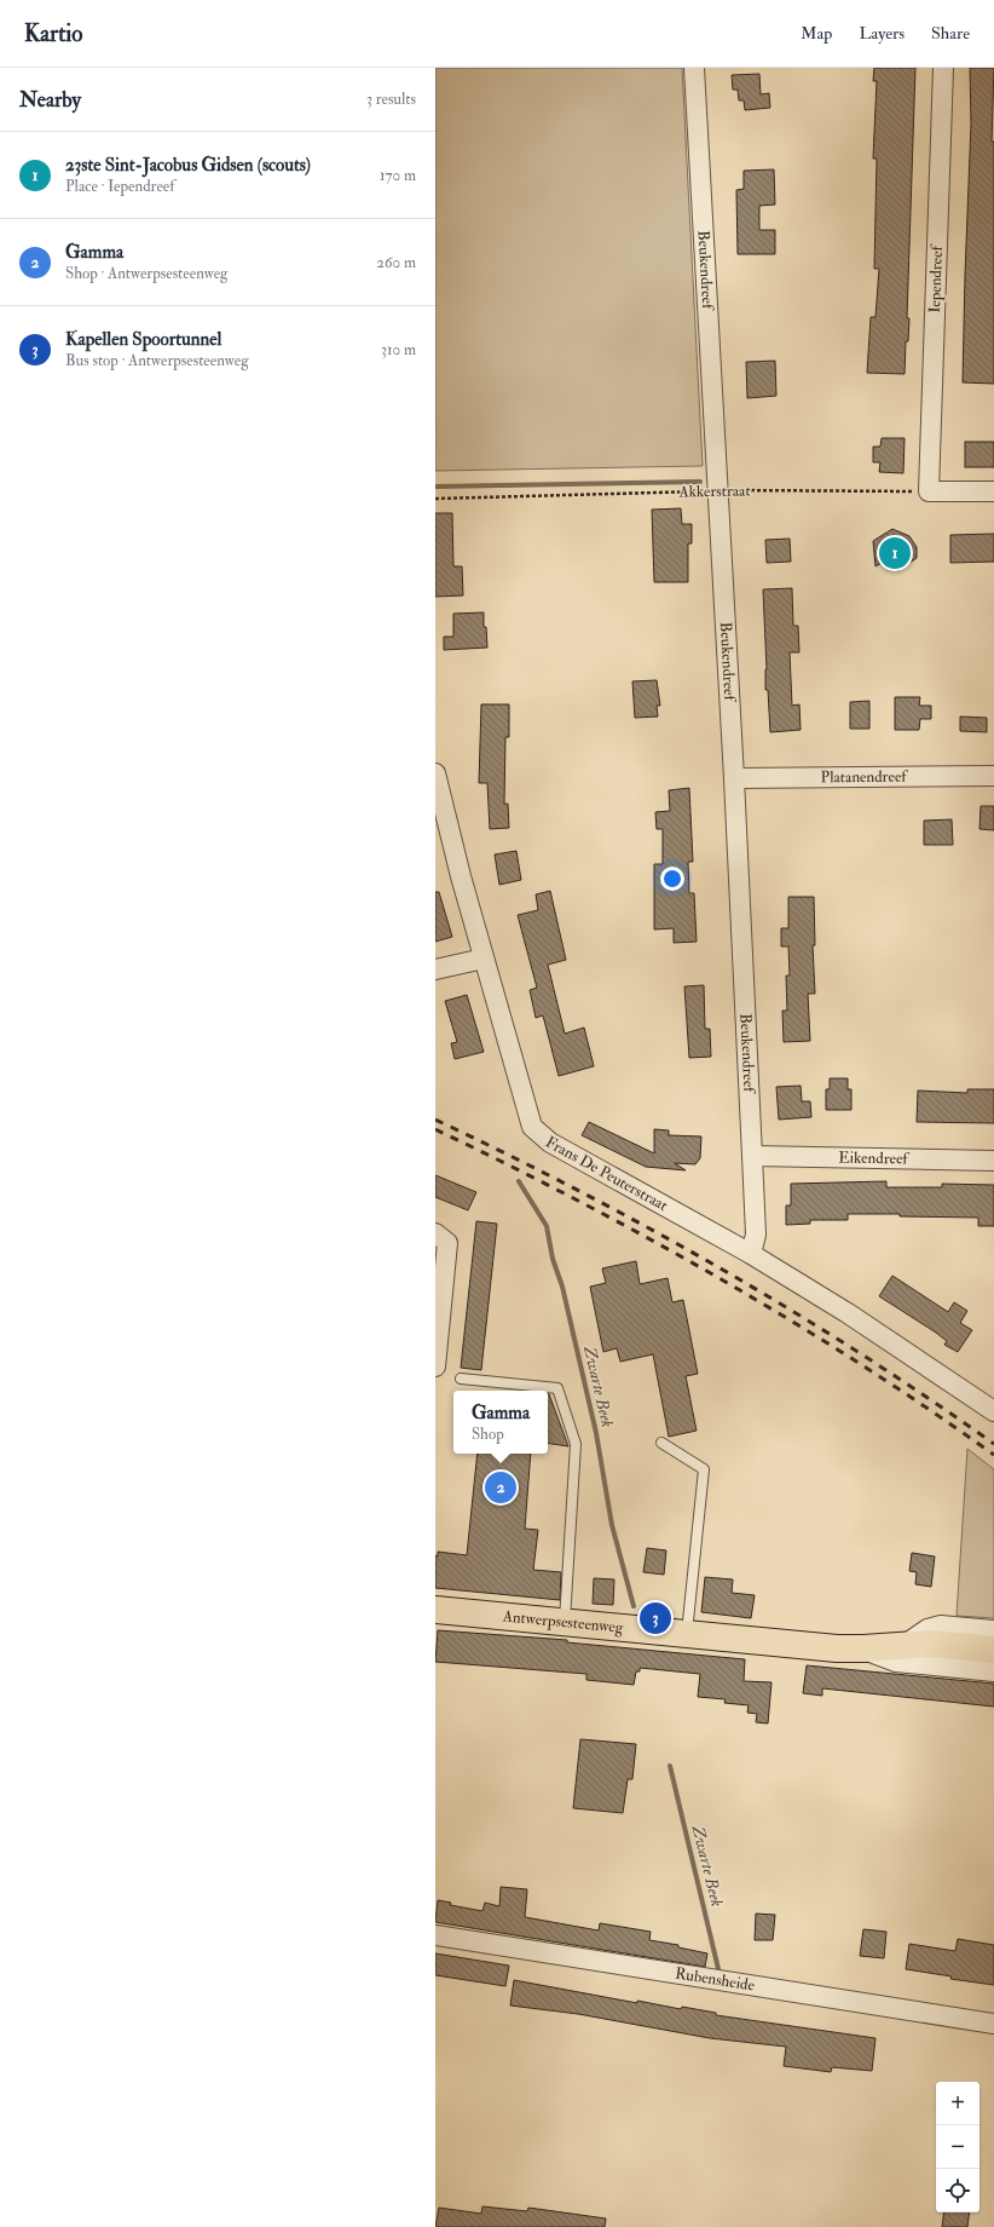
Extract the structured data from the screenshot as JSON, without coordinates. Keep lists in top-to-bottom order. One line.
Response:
{"streets":{"main road":["Antwerpsesteenweg"],"street":["Beukendreef","Iependreef","Platanendreef","Eikendreef","Frans De Peuterstraat","Rubensheide"],"path":["Akkerstraat"]},"crossings":[["Beukendreef","Akkerstraat"],["Beukendreef","Platanendreef"],["Beukendreef","Eikendreef"],["Beukendreef","Frans De Peuterstraat"],["Iependreef","Akkerstraat"]],"water":["Zwarte Beek"],"page":{"header":"Kartio","nav":["Map","Layers","Share"],"heading":["Nearby","3 results"],"list":[{"mark":"1","name":"23ste Sint-Jacobus Gidsen (scouts)","note":"Place · Iependreef","value":"170 m"},{"mark":"2","name":"Gamma","note":"Shop · Antwerpsesteenweg","value":"260 m"},{"mark":"3","name":"Kapellen Spoortunnel","note":"Bus stop · Antwerpsesteenweg","value":"310 m"}],"pins":["1","2","3"],"popup":["Gamma","Shop"],"map_buttons":["+","−"]}}
